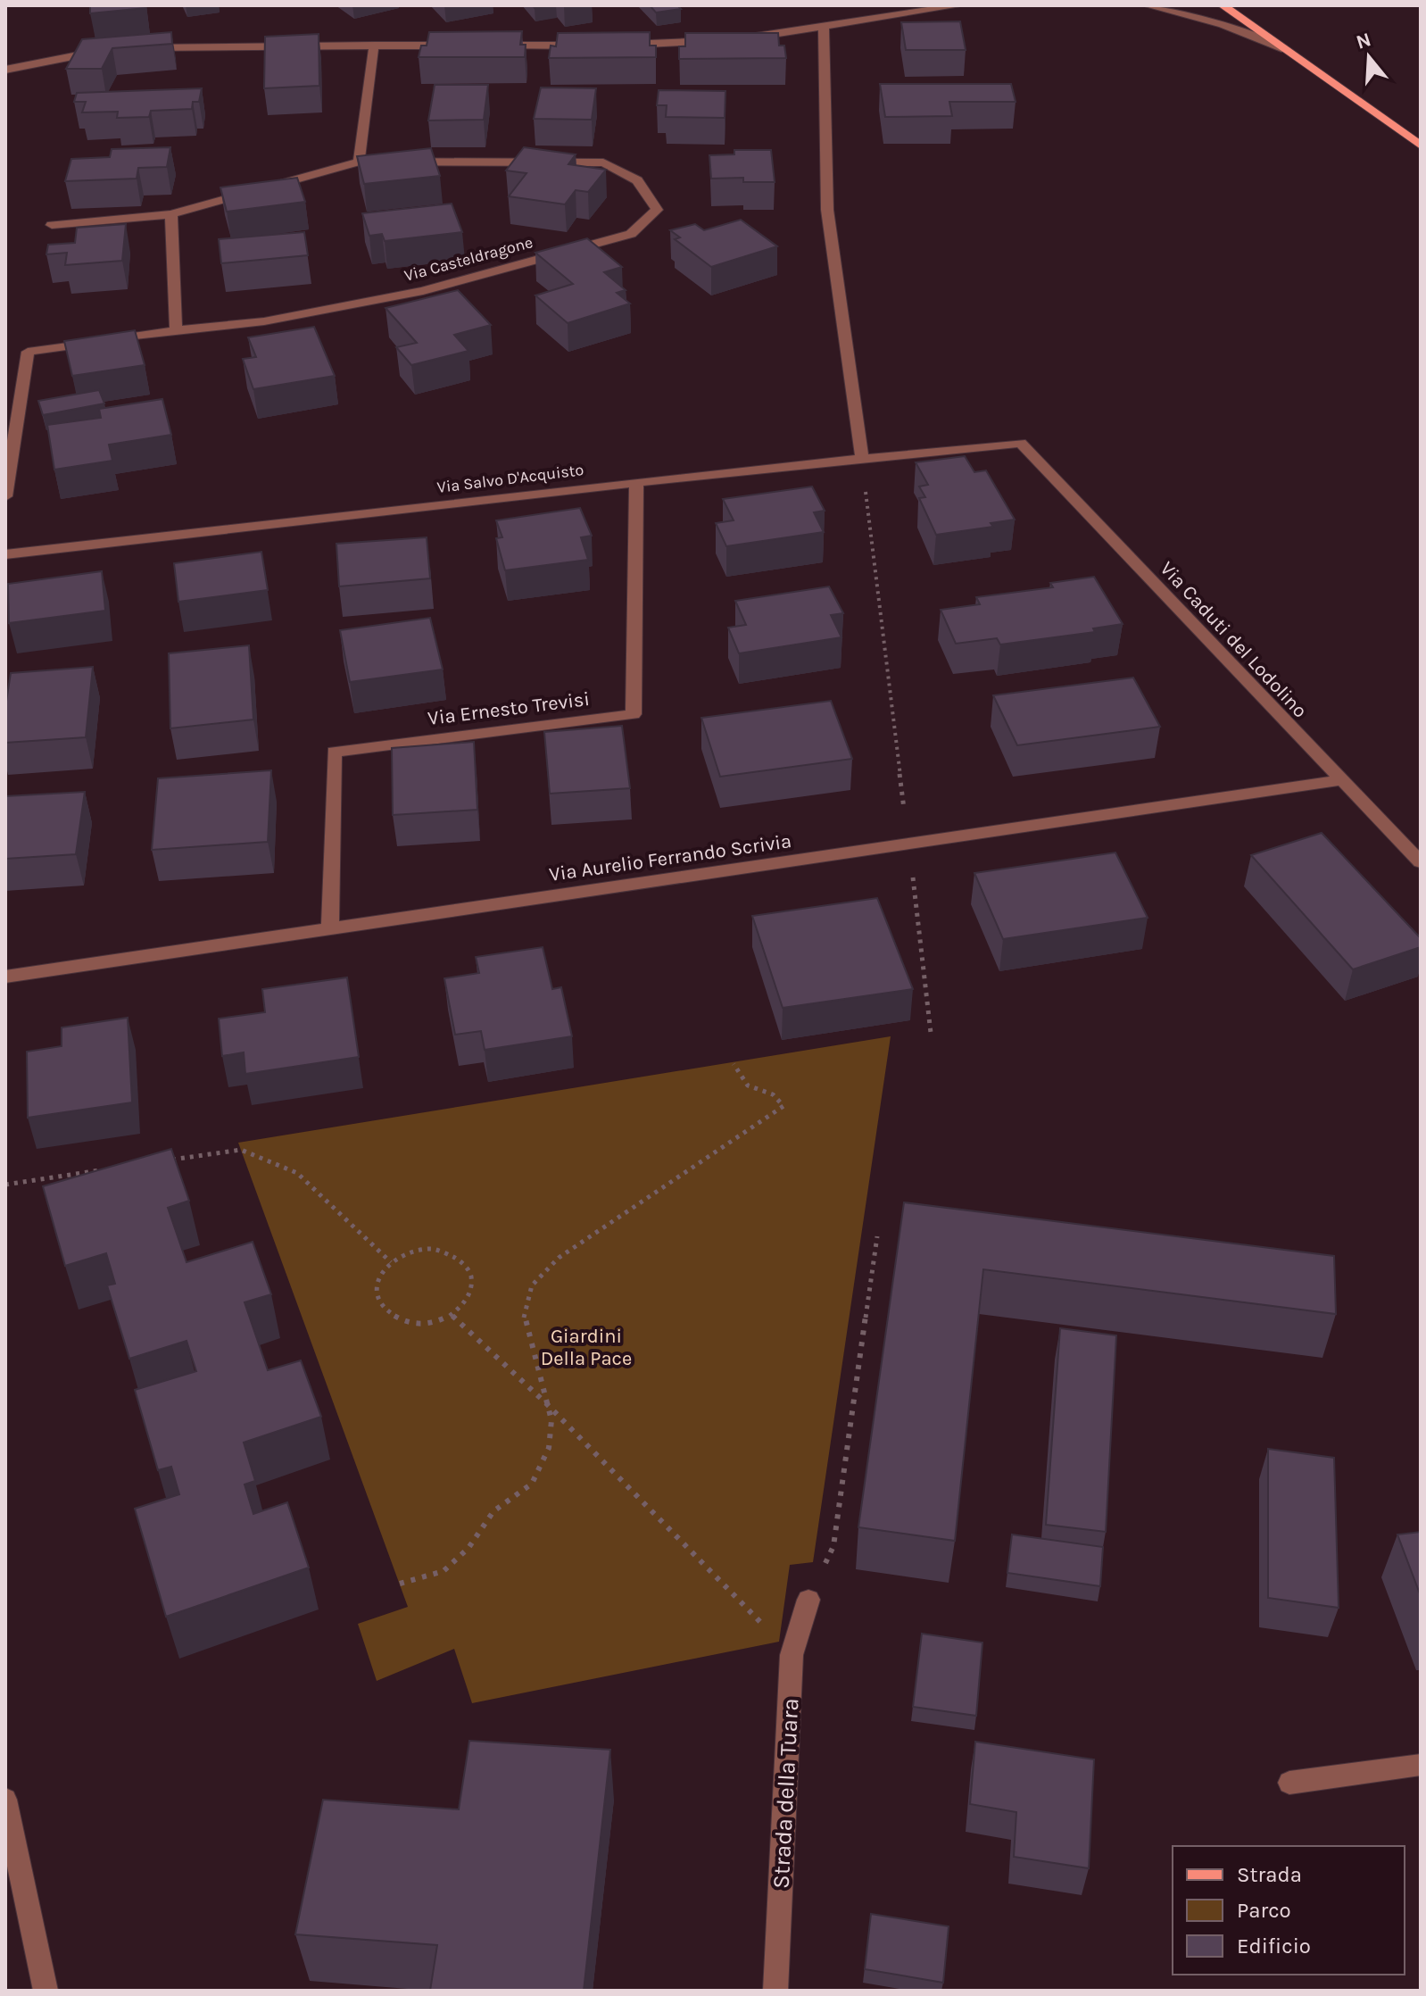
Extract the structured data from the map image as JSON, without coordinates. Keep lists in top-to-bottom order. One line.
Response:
{"streets":{"street":["Via Casteldragone","Via Salvo D'Acquisto","Via Caduti del Lodolino","Via Ernesto Trevisi","Via Aurelio Ferrando Scrivia","Strada della Tuara"]},"crossings":[["Via Salvo D'Acquisto","Via Caduti del Lodolino"],["Via Salvo D'Acquisto","Via Ernesto Trevisi"],["Via Caduti del Lodolino","Via Aurelio Ferrando Scrivia"],["Via Ernesto Trevisi","Via Aurelio Ferrando Scrivia"]],"parks":["Giardini Della Pace"],"legend":["Strada","Parco","Edificio"],"north":"top"}
